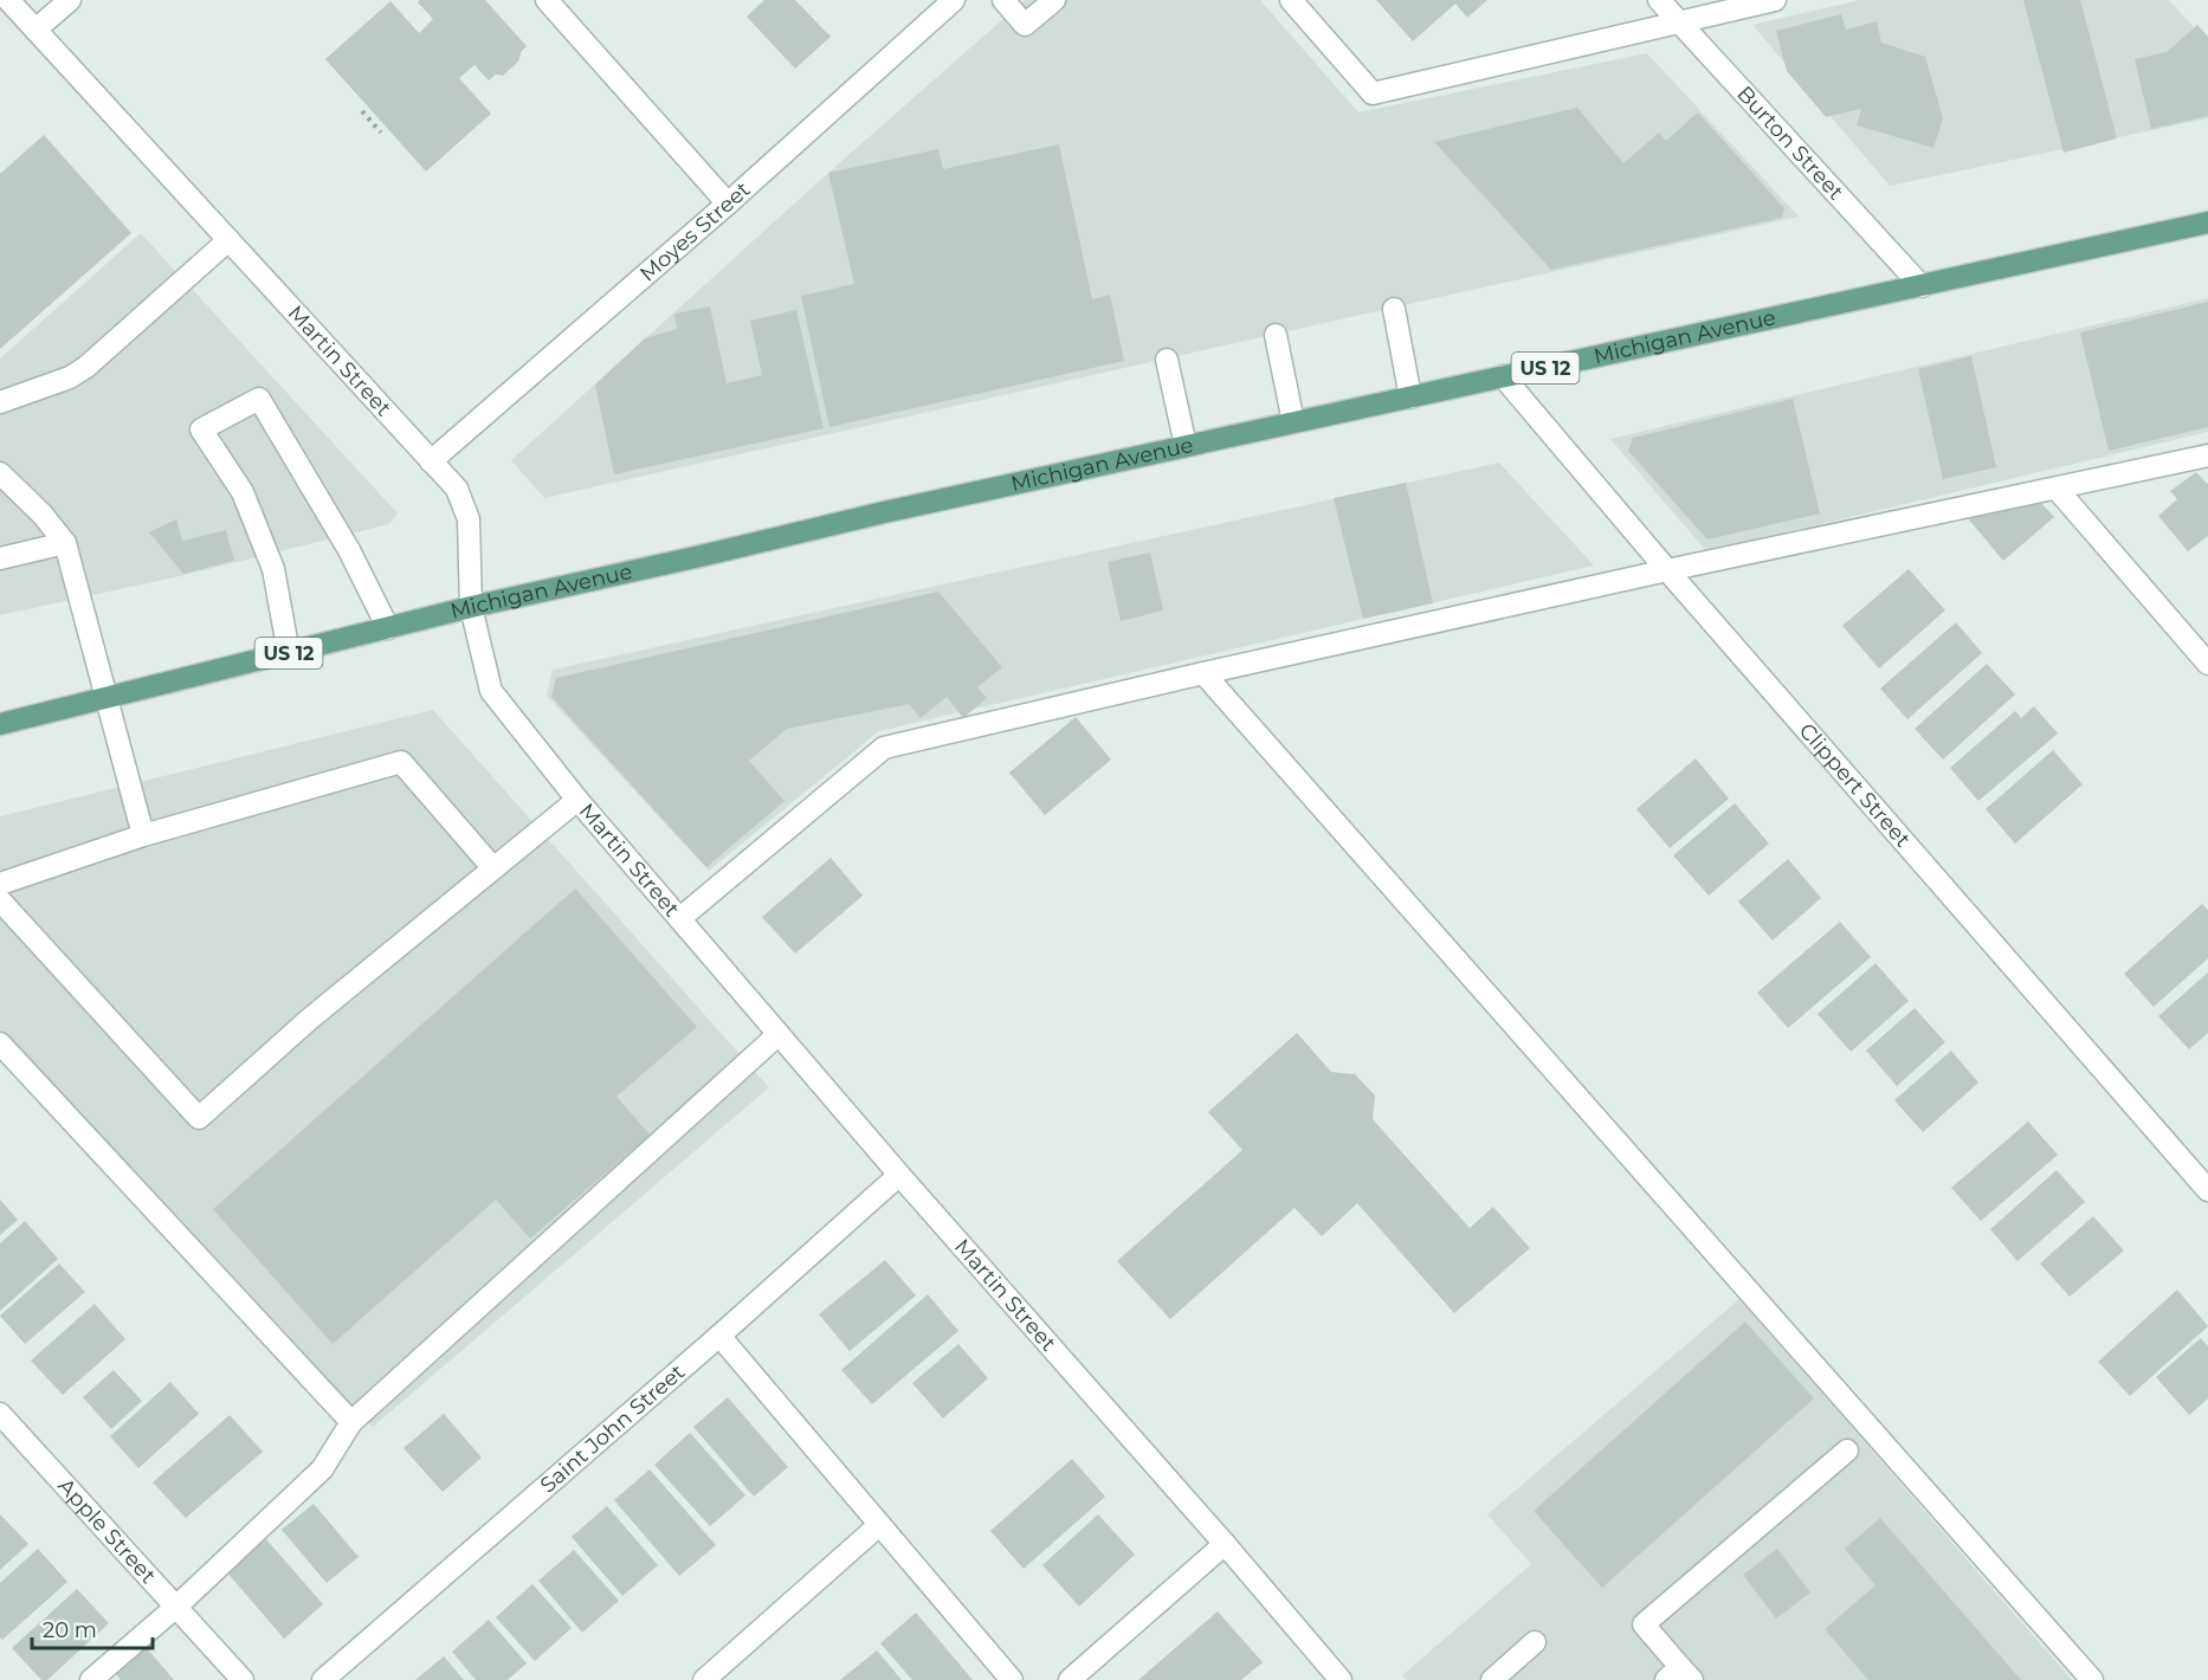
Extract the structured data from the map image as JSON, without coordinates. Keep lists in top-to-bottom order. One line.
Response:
{"streets":{"main road":["Michigan Avenue","US 12"],"street":["Burton Street","Moyes Street","Martin Street","Clippert Street","Saint John Street","Apple Street"]},"crossings":[["Burton Street","Michigan Avenue"],["Moyes Street","Martin Street"],["Michigan Avenue","Martin Street"],["Michigan Avenue","Clippert Street"],["Martin Street","Saint John Street"]],"scale_bar":"20 m"}
